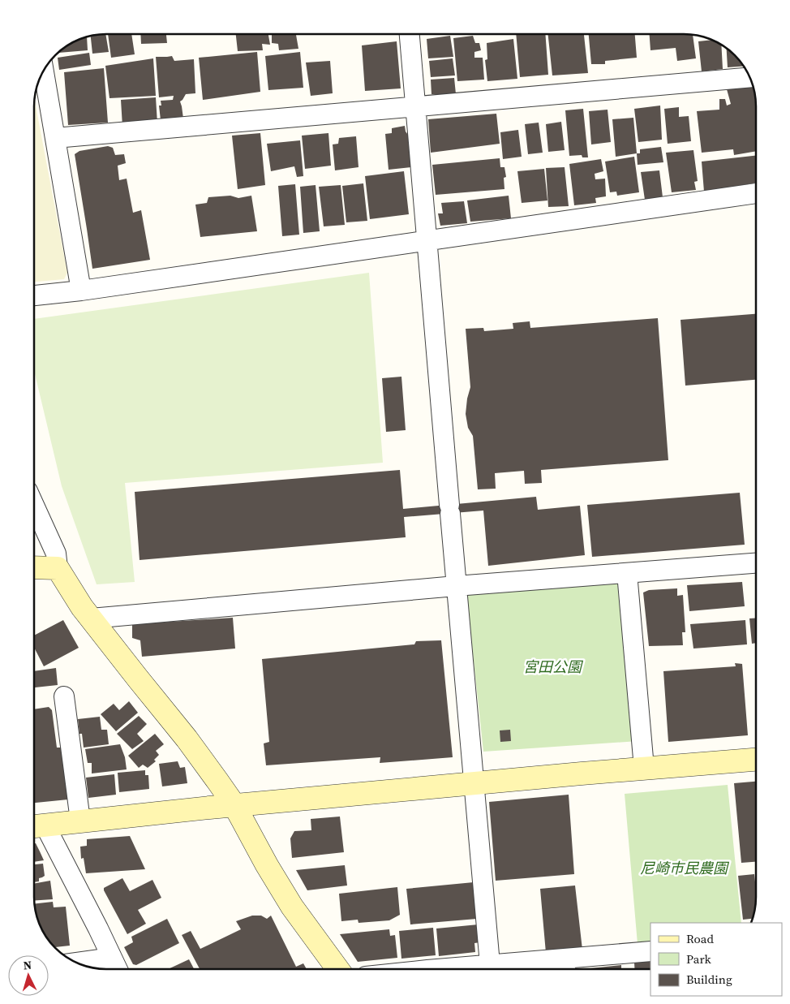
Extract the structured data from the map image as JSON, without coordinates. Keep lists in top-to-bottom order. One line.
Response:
{"parks":["宮田公園","尼崎市民農園"],"legend":["Road","Park","Building"],"north":"top"}
